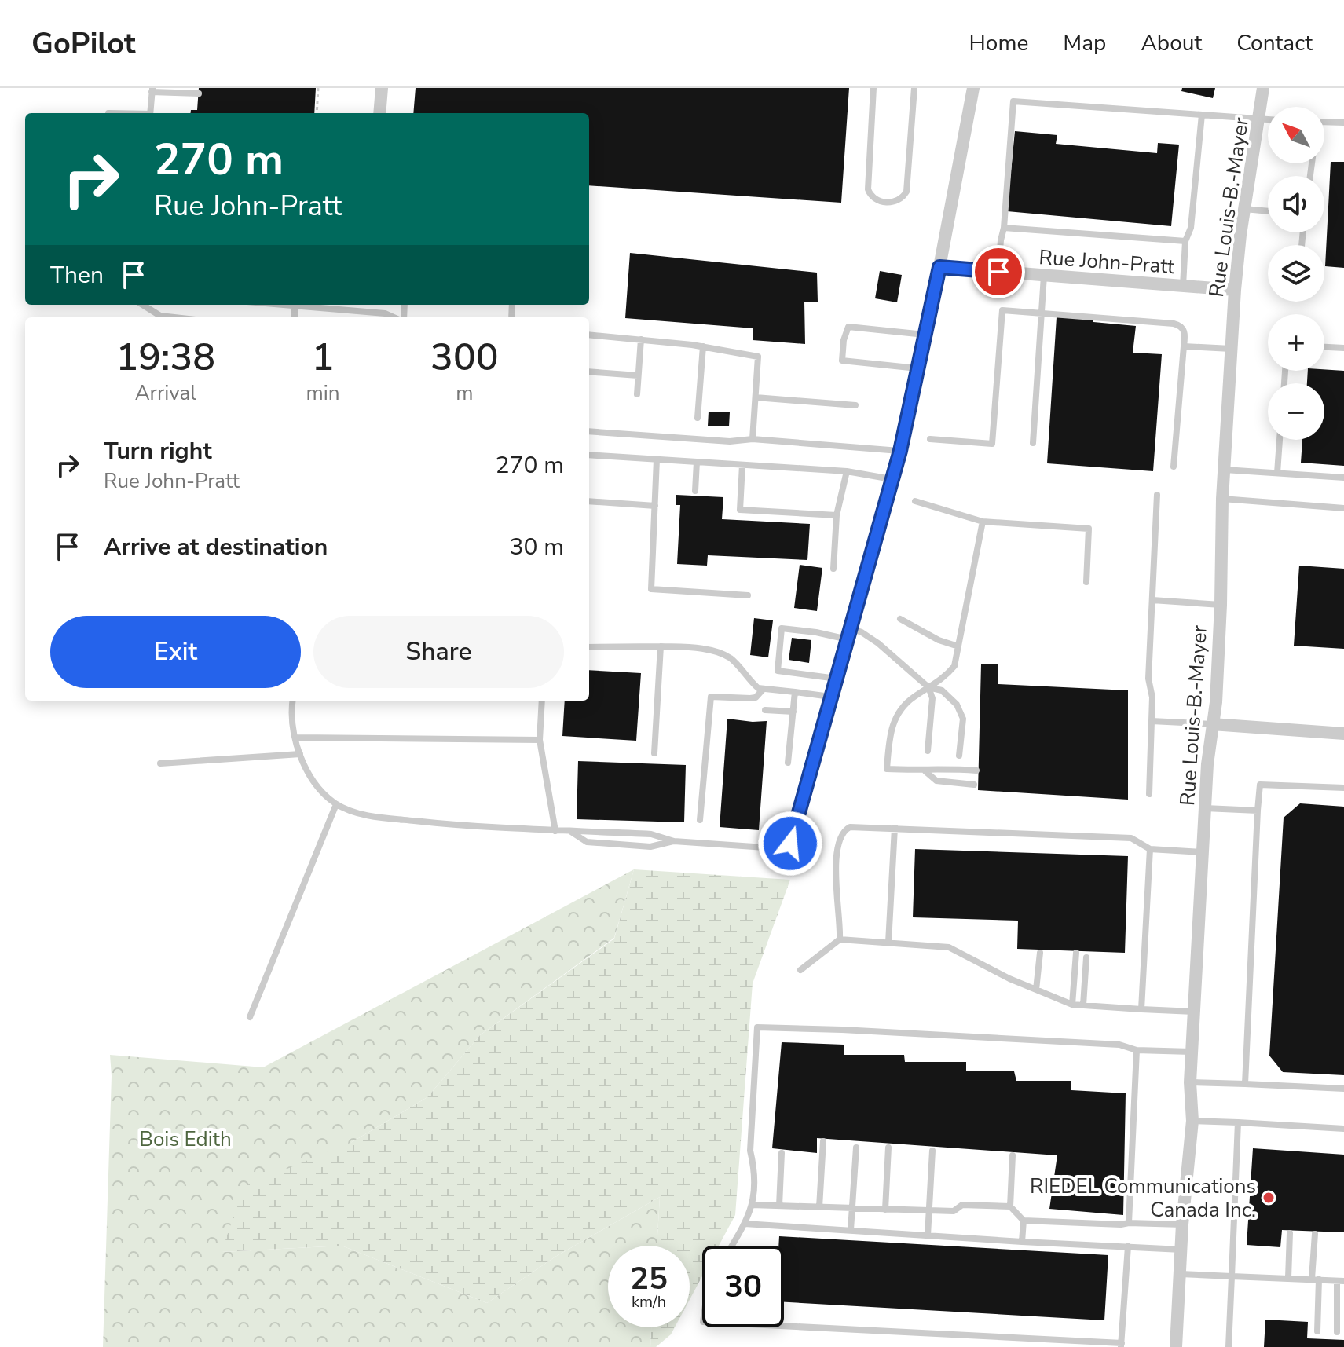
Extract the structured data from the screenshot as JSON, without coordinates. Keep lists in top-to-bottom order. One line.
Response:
{"streets":{"street":["Rue Louis-B.-Mayer","Rue John-Pratt"]},"crossings":[["Rue Louis-B.-Mayer","Rue John-Pratt"]],"parks":["Bois Edith"],"places":["RIEDEL Communications Canada Inc."],"north":"top left","page":{"header":"GoPilot","nav":["Home","Map","About","Contact"],"map_buttons":["+","−"],"turn":["270 m","Rue John-Pratt"],"then":"Then","eta":["19:38","Arrival","1","min","300","m"],"list":[{"name":"Turn right","note":"Rue John-Pratt","value":"270 m"},{"name":"Arrive at destination","value":"30 m"}],"buttons":["Exit","Share"],"speed":"25 km/h","limit":"30"}}
